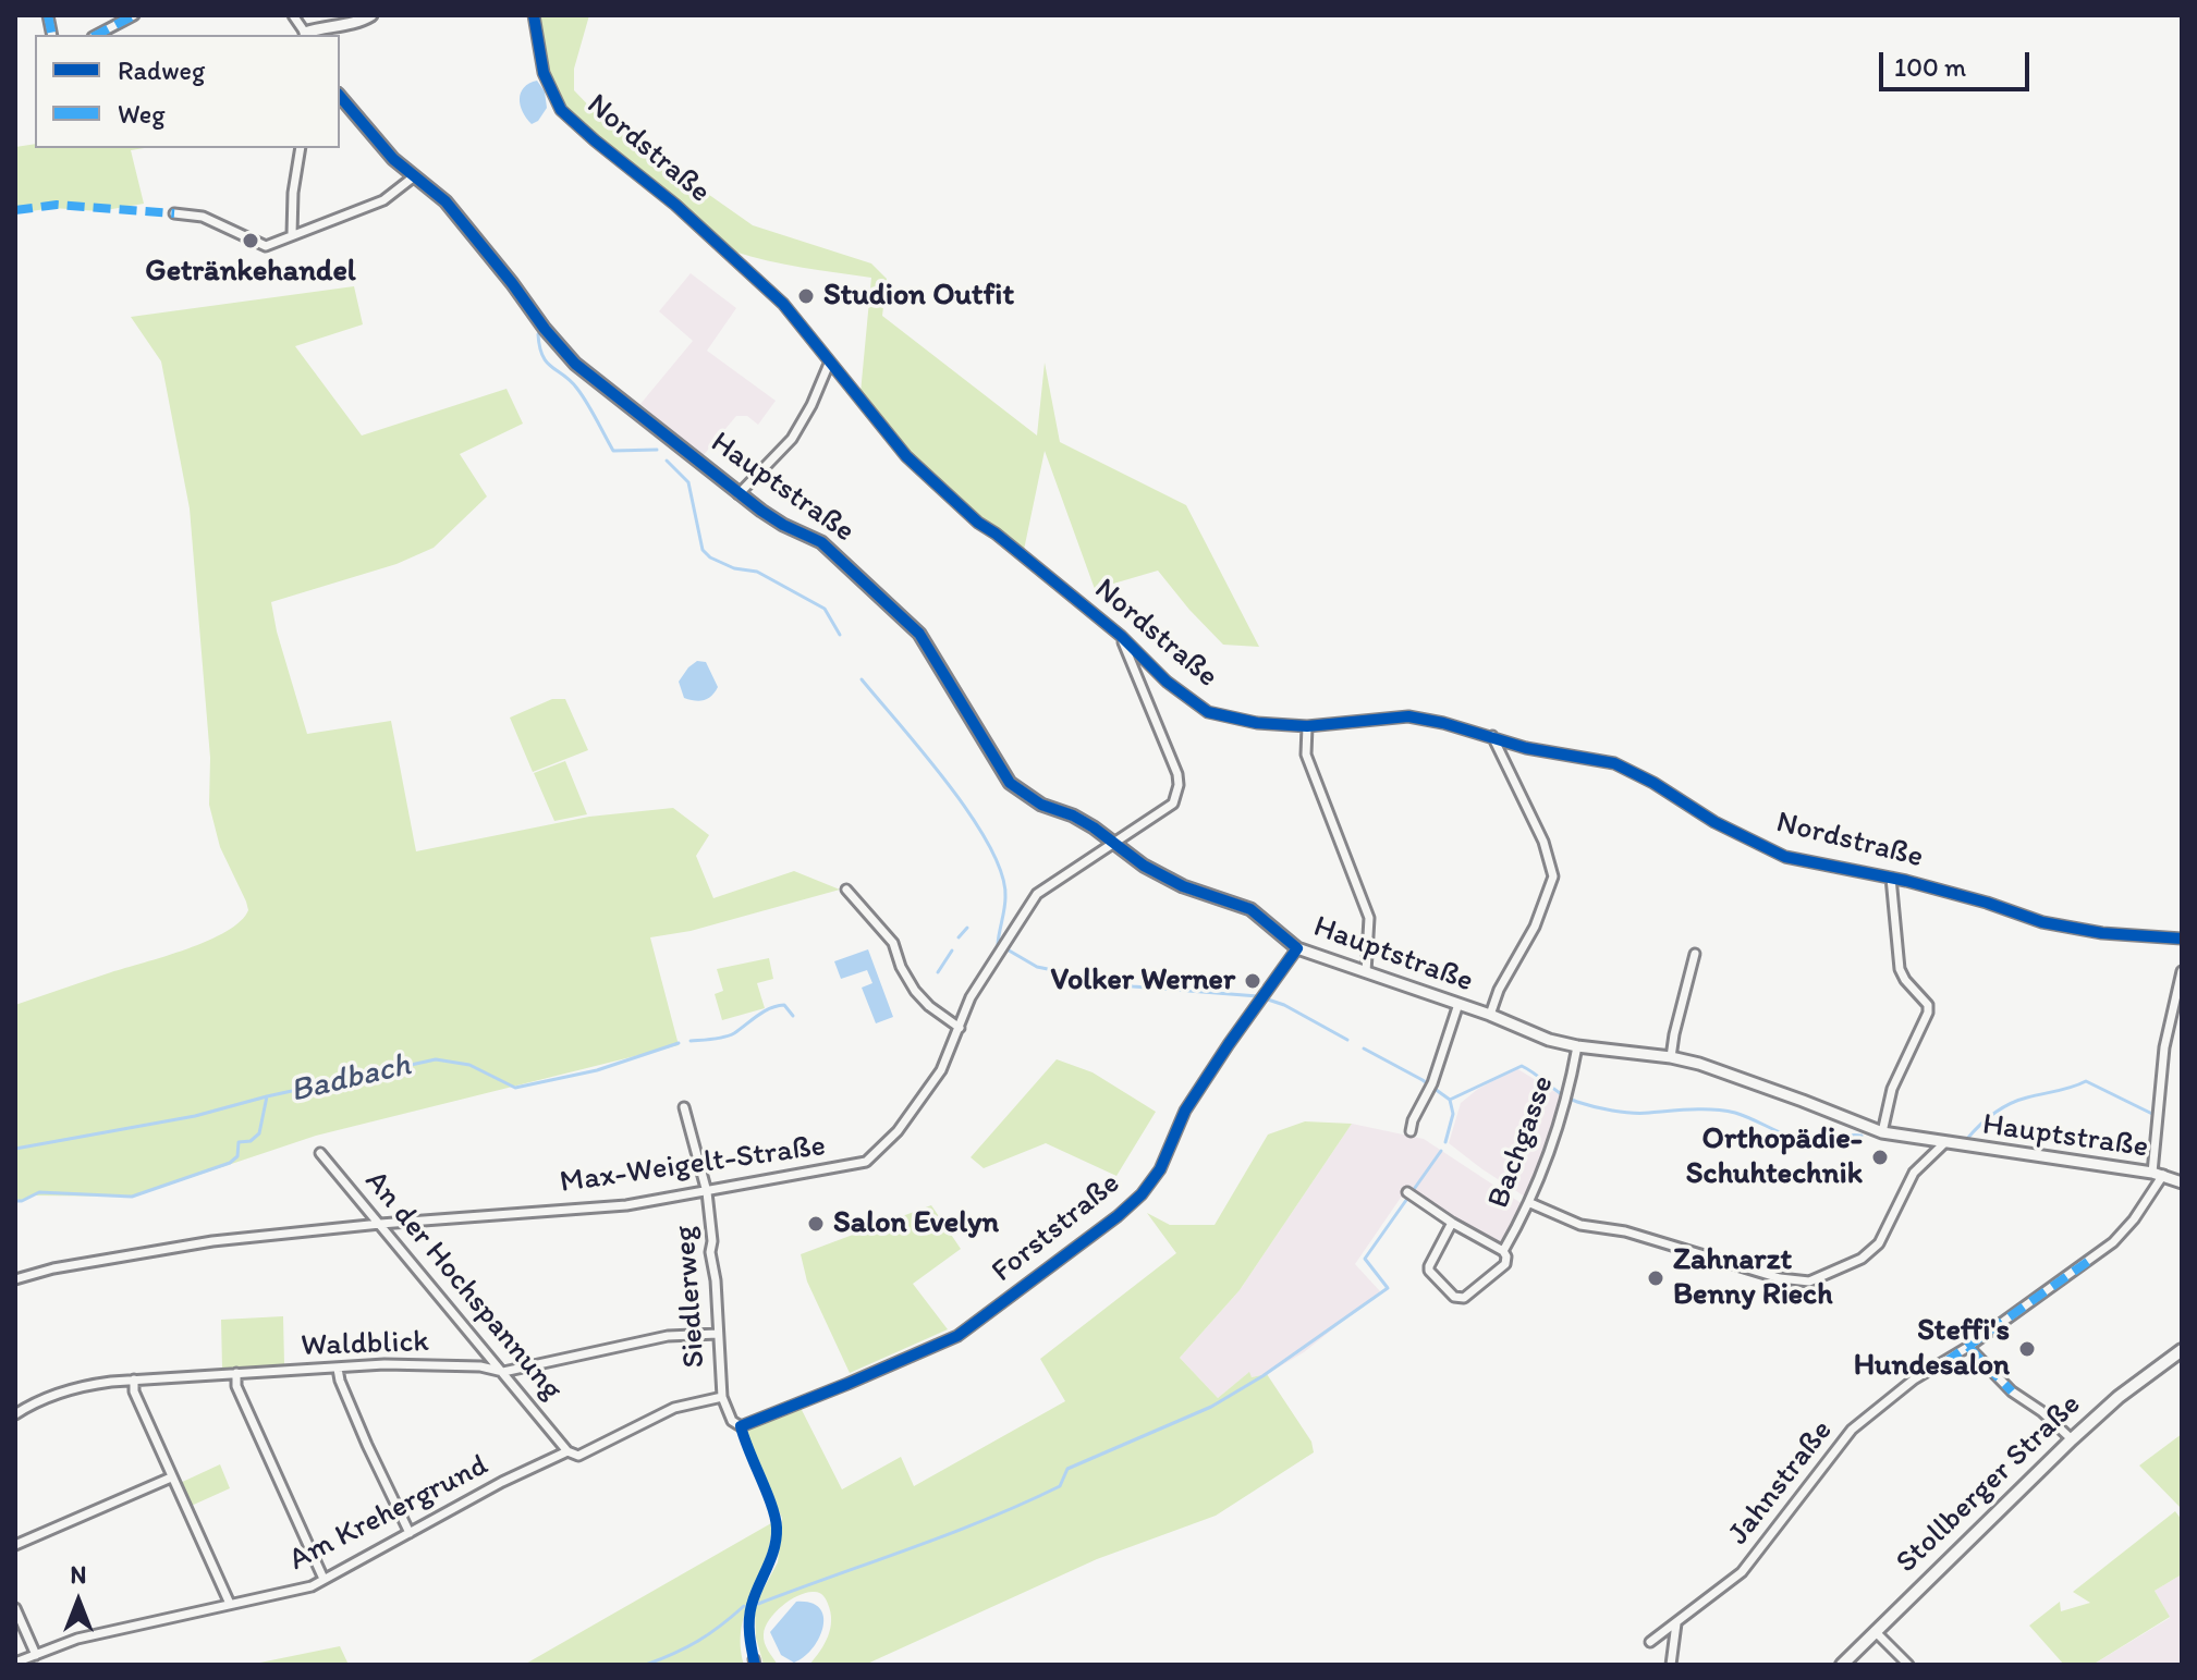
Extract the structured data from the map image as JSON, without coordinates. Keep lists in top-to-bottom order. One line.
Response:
{"streets":{"main road":["Stollberger Straße"],"street":["Nordstraße","Hauptstraße","Bachgasse","Max-Weigelt-Straße","Forststraße","An der Hochspannung","Siedlerweg","Waldblick","Jahnstraße","Am Krehergrund"]},"crossings":[["Nordstraße","Max-Weigelt-Straße"],["Hauptstraße","Bachgasse"],["Hauptstraße","Max-Weigelt-Straße"],["Hauptstraße","Forststraße"],["Hauptstraße","Jahnstraße"],["Max-Weigelt-Straße","An der Hochspannung"],["Max-Weigelt-Straße","Siedlerweg"],["Forststraße","Siedlerweg"],["An der Hochspannung","Waldblick"],["An der Hochspannung","Am Krehergrund"],["Siedlerweg","Waldblick"],["Siedlerweg","Am Krehergrund"]],"water":["Badbach"],"places":["Getränkehandel","Studion Outfit","Volker Werner","Orthopädie- Schuhtechnik","Salon Evelyn","Zahnarzt Benny Riech","Steffi's Hundesalon"],"legend":["Radweg","Weg"],"scale_bar":"100 m","north":"top"}
